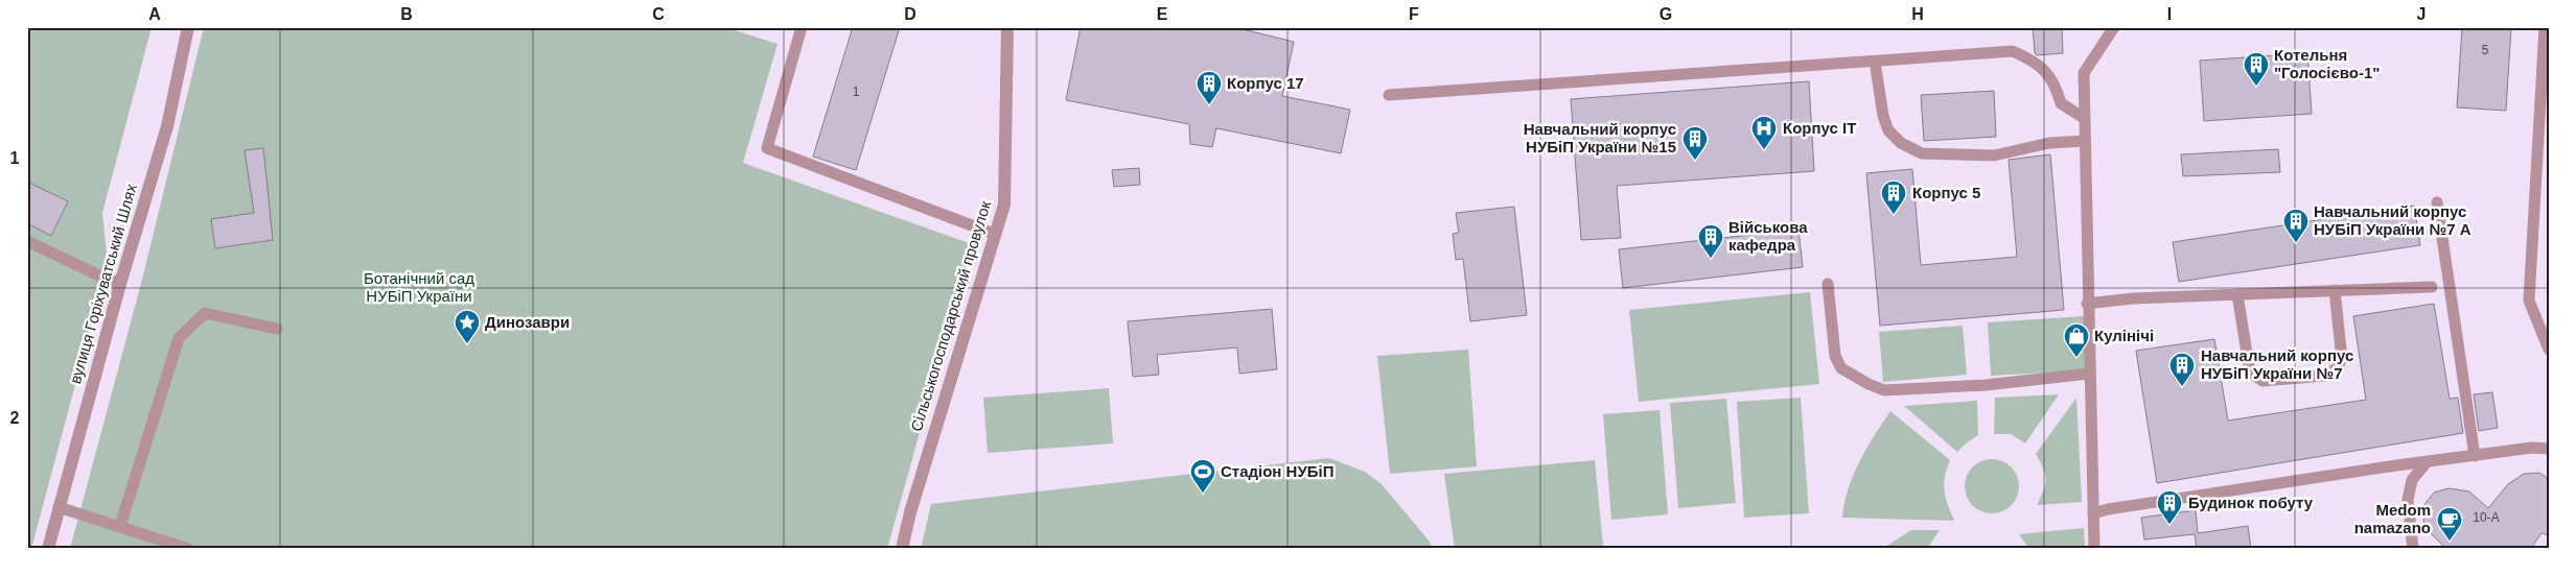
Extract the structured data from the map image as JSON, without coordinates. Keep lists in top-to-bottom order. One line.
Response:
{"streets":{"street":["вулиця Горіхуватський Шлях","Сільськогосподарський провулок"]},"parks":["Ботанічний сад НУБіП України"],"places":{"building":["Котельня \"Голосієво-1\"","Корпус 17","Навчальний корпус НУБіП України №15","Корпус 5","Навчальний корпус НУБіП України №7 А","Військова кафедра","Навчальний корпус НУБіП України №7","Будинок побуту"],"hospital":["Корпус ІТ"],"place":["Динозаври"],"shop":["Кулінічі"],"sports":["Стадіон НУБіП"],"cafe":["Medom namazano"]},"house_numbers":["5","1","10-А"],"grid":{"columns":["A","B","C","D","E","F","G","H","I","J"],"rows":["1","2"]}}
